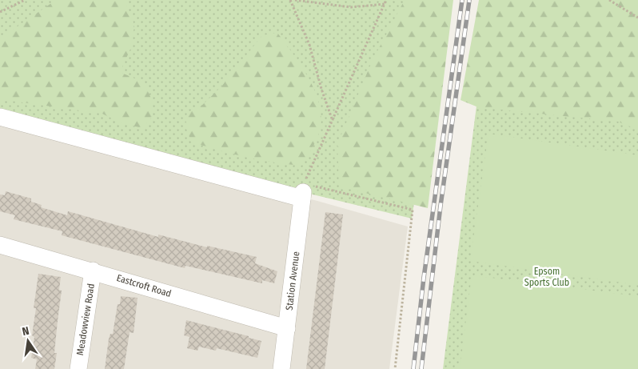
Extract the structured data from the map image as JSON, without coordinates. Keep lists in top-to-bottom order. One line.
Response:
{"streets":{"street":["Station Avenue","Eastcroft Road","Meadowview Road"]},"crossings":[["Station Avenue","Eastcroft Road"],["Eastcroft Road","Meadowview Road"]],"parks":["Epsom Sports Club"],"north":"top"}
